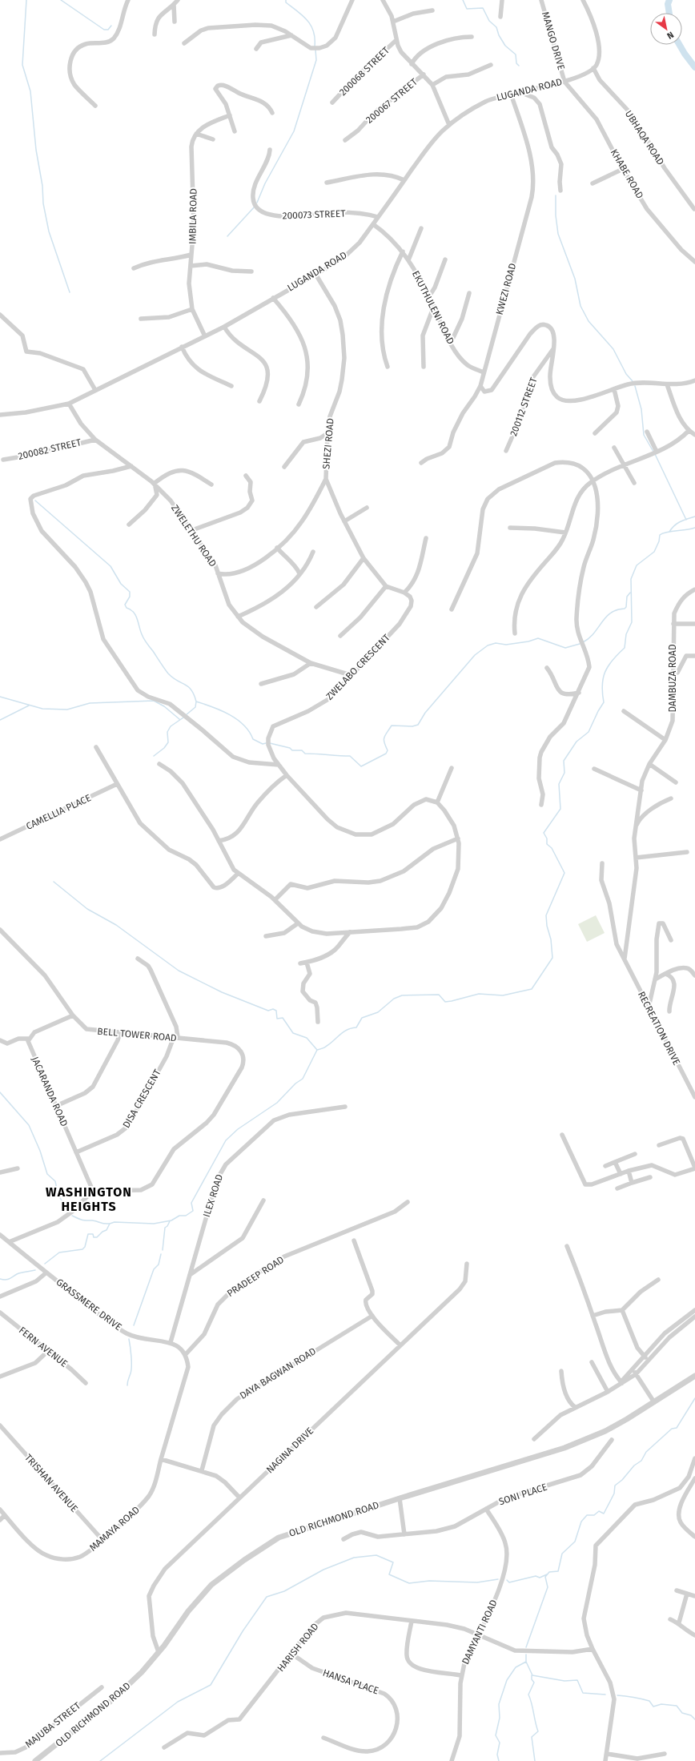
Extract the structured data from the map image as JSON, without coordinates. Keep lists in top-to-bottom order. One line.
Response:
{"streets":{"street":["MANGO DRIVE","200068 STREET","LUGANDA ROAD","200067 STREET","UBHAQA ROAD","KHABE ROAD","200073 STREET","IMBILA ROAD","KWEZI ROAD","EKUTHULENI ROAD","200112 STREET","SHEZI ROAD","200082 STREET","ZWELETHU ROAD","ZWELABO CRESCENT","DAMBUZA ROAD","CAMELLIA PLACE","RECREATION DRIVE","BELL TOWER ROAD","JACARANDA ROAD","DISA CRESCENT","ILEX ROAD","PRADEEP ROAD","GRASSMERE DRIVE","FERN AVENUE","DAYA BAGWAN ROAD","NAGINA DRIVE","TRISHAN AVENUE","SONI PLACE","OLD RICHMOND ROAD","MAMAYA ROAD","DAMYANTI ROAD","HARISH ROAD","HANSA PLACE","MAJUBA STREET"]},"crossings":[["MANGO DRIVE","LUGANDA ROAD"],["MANGO DRIVE","KHABE ROAD"],["LUGANDA ROAD","UBHAQA ROAD"],["LUGANDA ROAD","KHABE ROAD"],["LUGANDA ROAD","200073 STREET"],["LUGANDA ROAD","IMBILA ROAD"],["LUGANDA ROAD","KWEZI ROAD"],["LUGANDA ROAD","EKUTHULENI ROAD"],["LUGANDA ROAD","SHEZI ROAD"],["LUGANDA ROAD","ZWELETHU ROAD"],["KWEZI ROAD","EKUTHULENI ROAD"],["200082 STREET","ZWELETHU ROAD"],["ZWELETHU ROAD","ZWELABO CRESCENT"],["DAMBUZA ROAD","RECREATION DRIVE"],["BELL TOWER ROAD","JACARANDA ROAD"],["BELL TOWER ROAD","DISA CRESCENT"],["JACARANDA ROAD","DISA CRESCENT"],["ILEX ROAD","GRASSMERE DRIVE"],["PRADEEP ROAD","GRASSMERE DRIVE"],["NAGINA DRIVE","OLD RICHMOND ROAD"],["TRISHAN AVENUE","MAMAYA ROAD"],["SONI PLACE","DAMYANTI ROAD"],["DAMYANTI ROAD","HARISH ROAD"],["HARISH ROAD","HANSA PLACE"]],"districts":["WASHINGTON HEIGHTS"],"north":"bottom right"}
